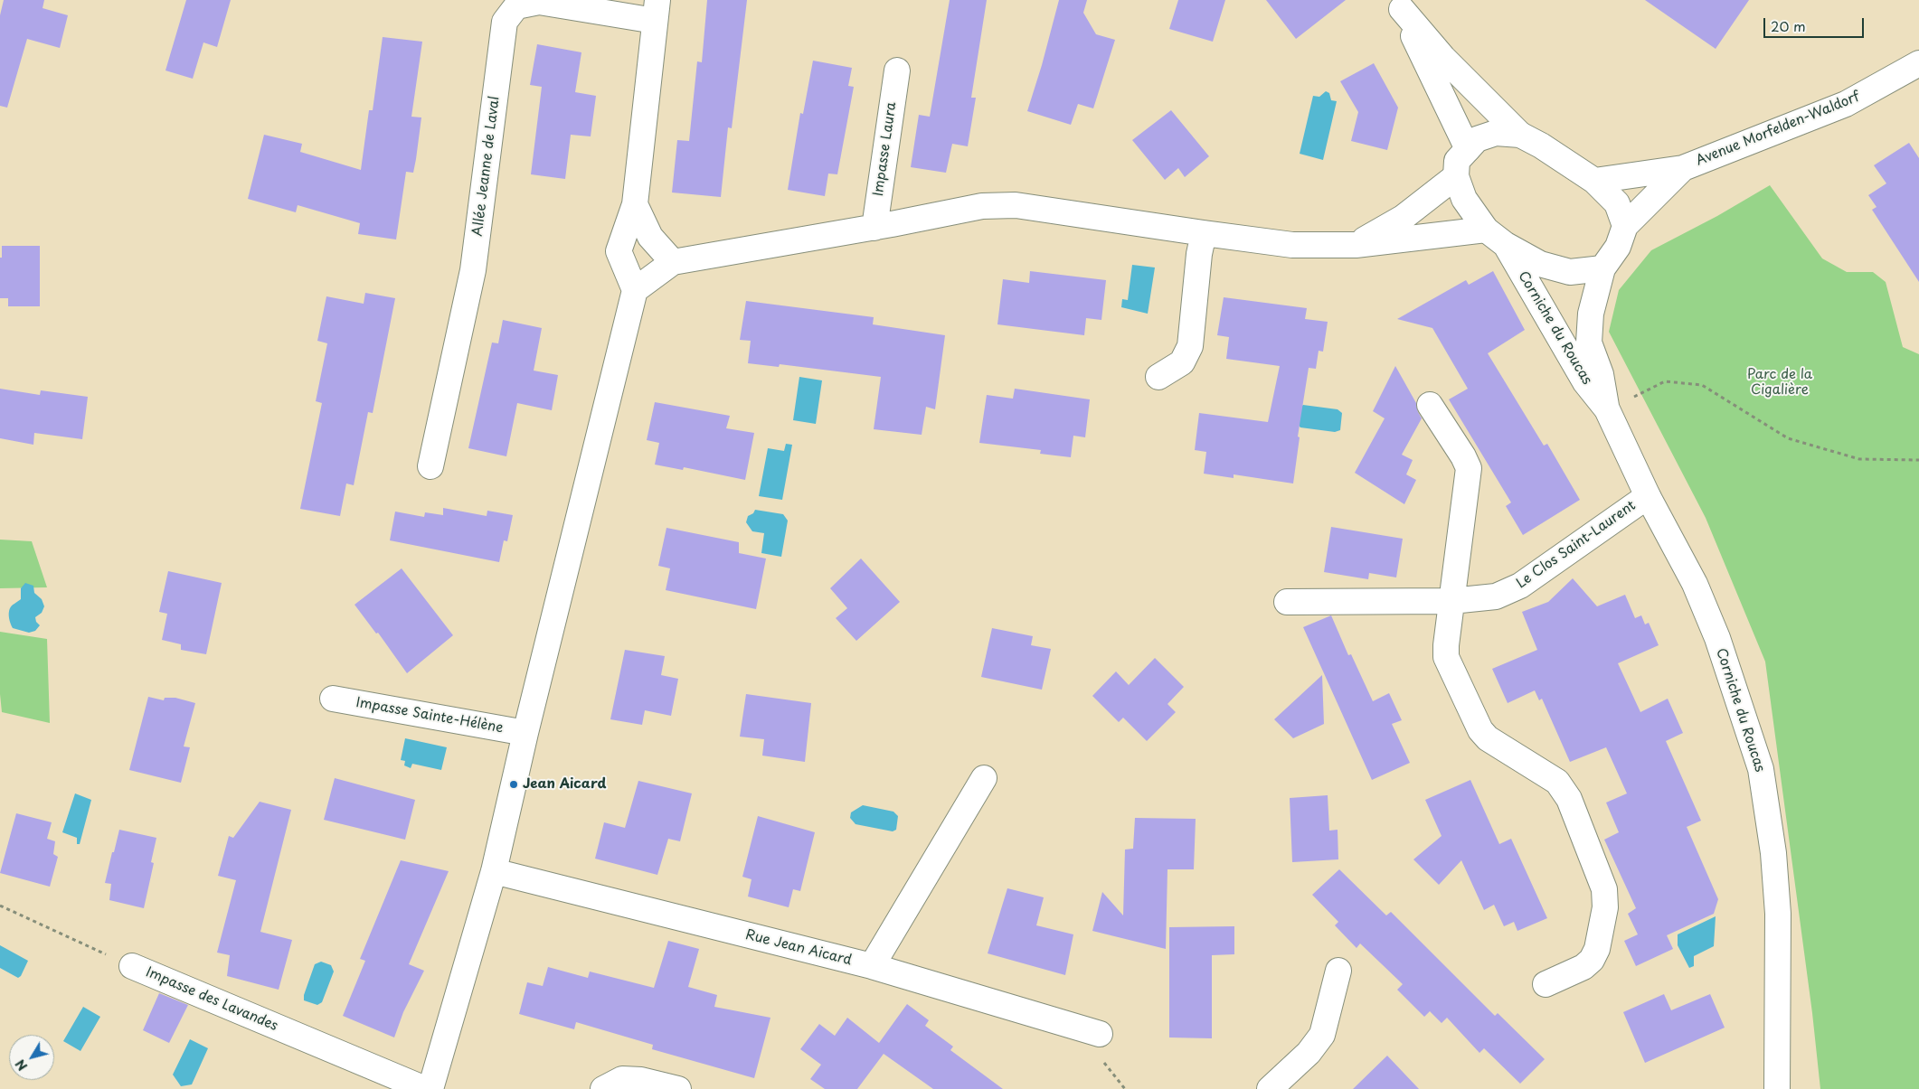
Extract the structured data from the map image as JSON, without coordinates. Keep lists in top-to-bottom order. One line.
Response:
{"streets":{"street":["Avenue Morfelden-Waldorf","Impasse Laura","Allée Jeanne de Laval","Corniche du Roucas","Le Clos Saint-Laurent","Impasse Sainte-Hélène","Rue Jean Aicard","Impasse des Lavandes"]},"crossings":[["Avenue Morfelden-Waldorf","Corniche du Roucas"],["Corniche du Roucas","Le Clos Saint-Laurent"]],"parks":["Parc de la Cigalière"],"places":["Jean Aicard"],"scale_bar":"20 m","north":"bottom left"}
